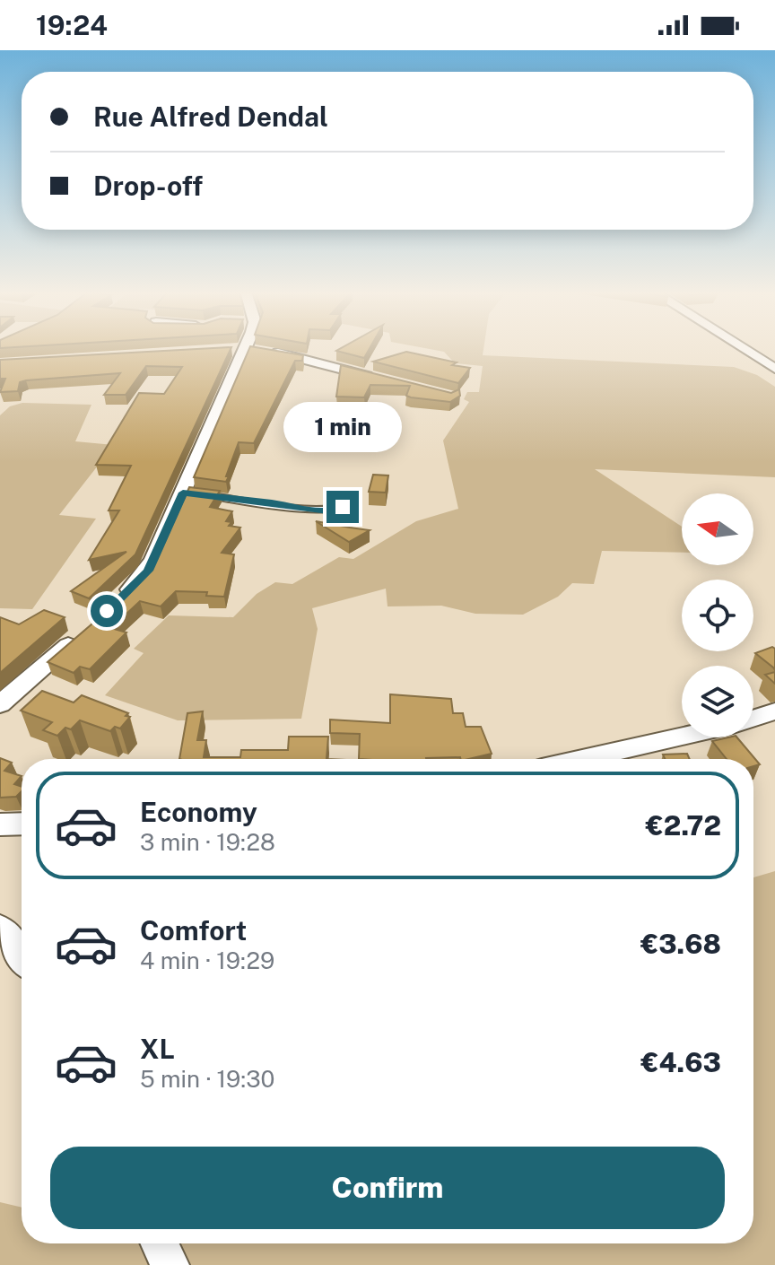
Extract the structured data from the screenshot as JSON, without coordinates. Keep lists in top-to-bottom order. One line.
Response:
{"north":"left","page":{"status":"19:24","banner":["Rue Alfred Dendal","Drop-off"],"bubble":"1 min","list":[{"name":"Economy","note":"3 min · 19:28","value":"€2.72"},{"name":"Comfort","note":"4 min · 19:29","value":"€3.68"},{"name":"XL","note":"5 min · 19:30","value":"€4.63"}],"buttons":"Confirm"}}
